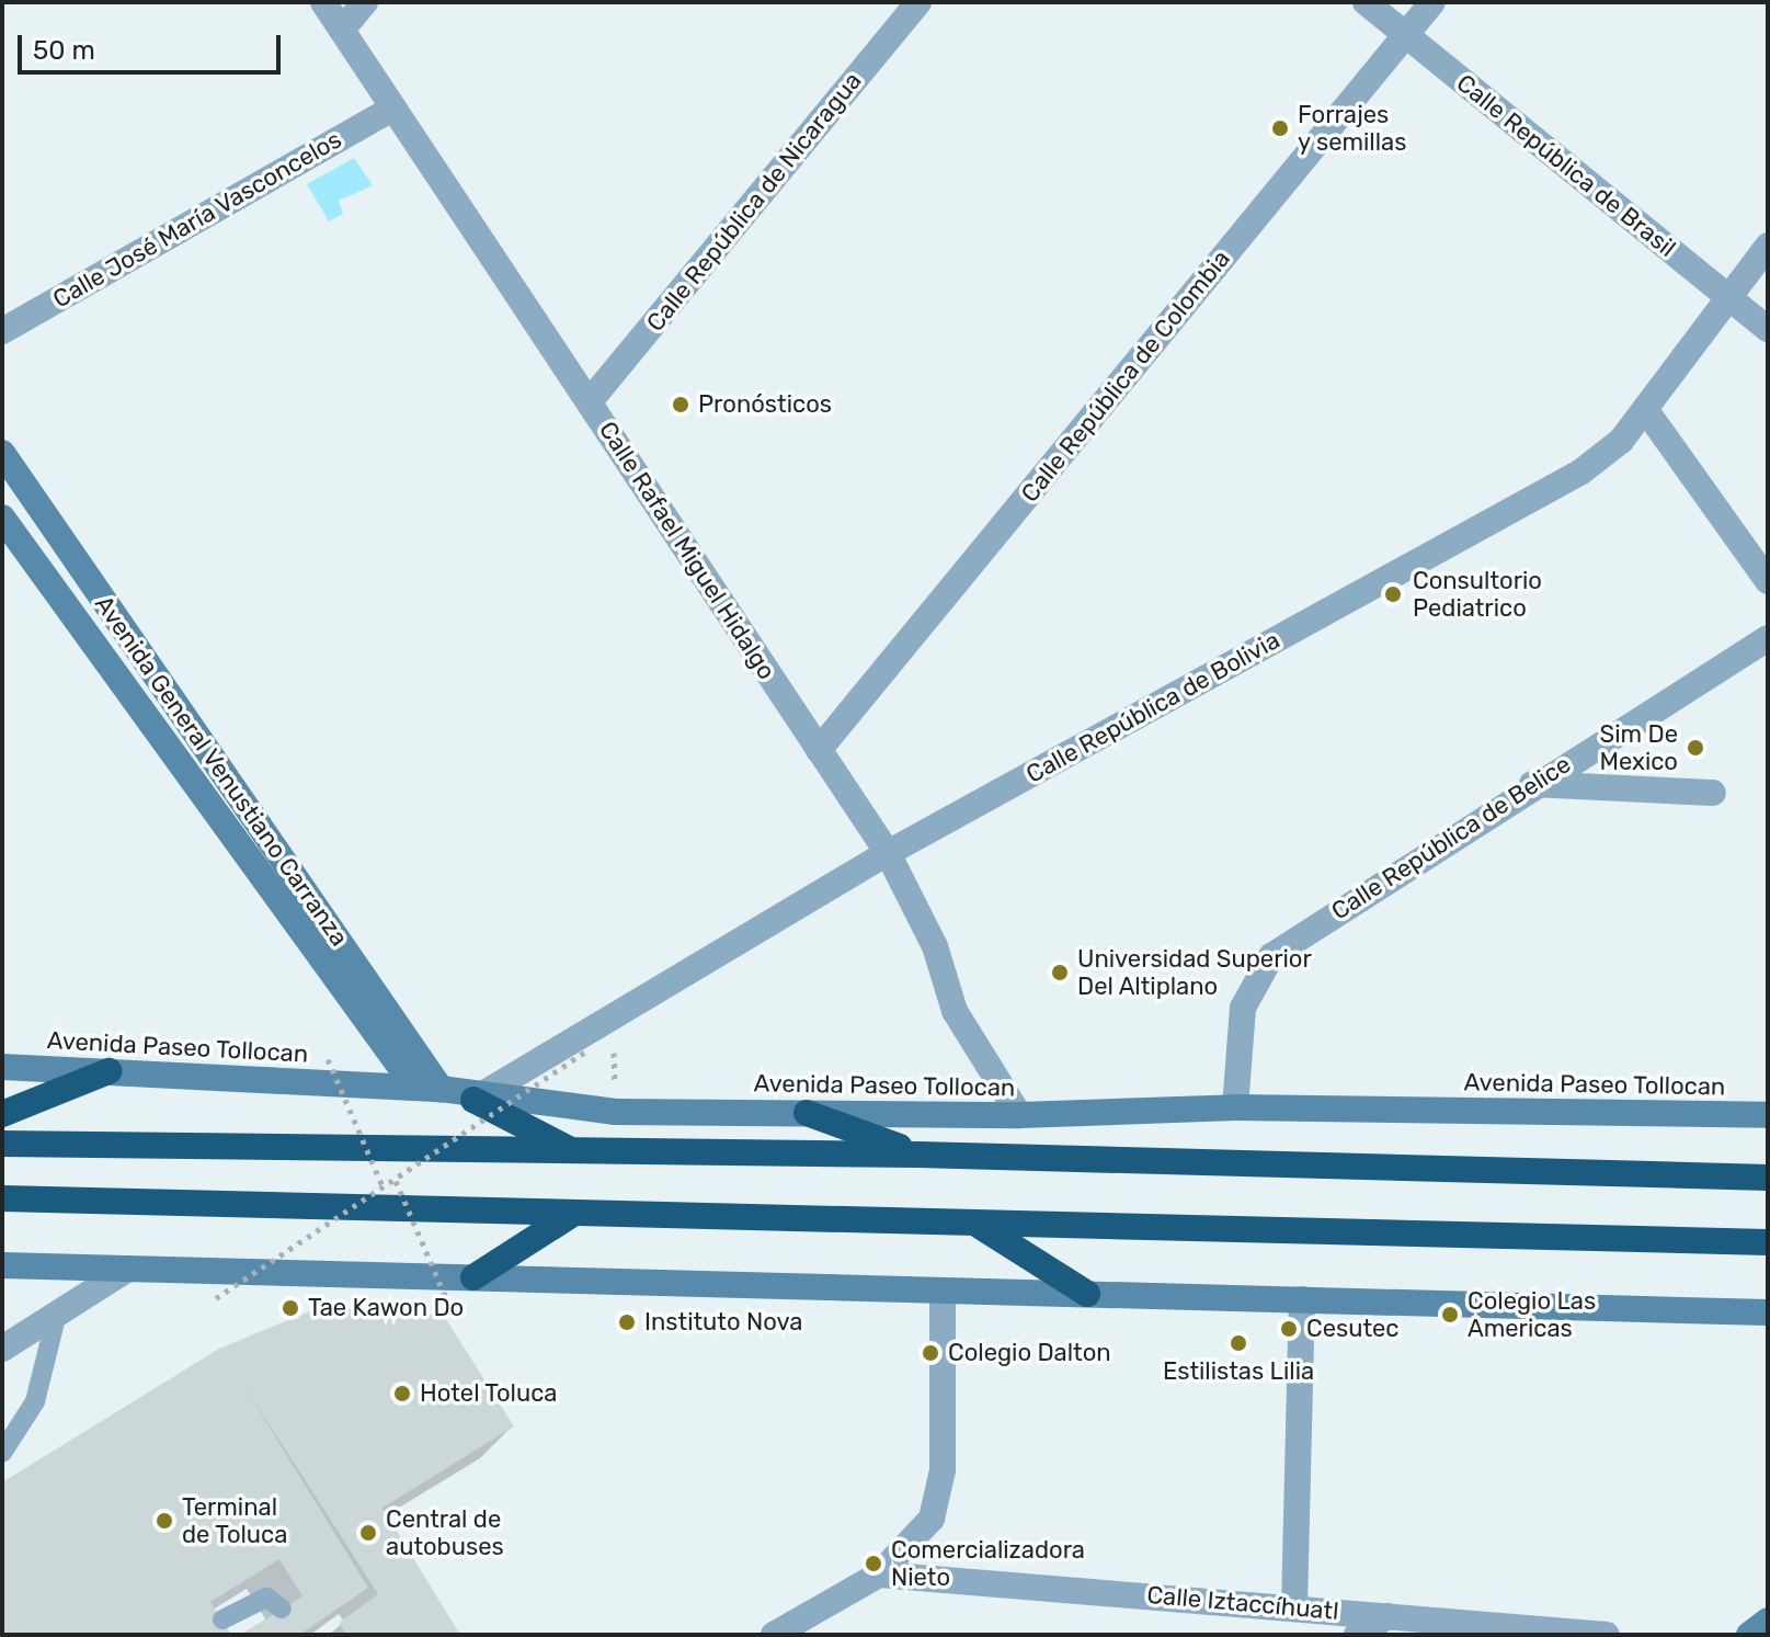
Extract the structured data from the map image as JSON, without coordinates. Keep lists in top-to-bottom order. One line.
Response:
{"streets":{"main road":["Avenida General Venustiano Carranza","Avenida Paseo Tollocan"],"street":["Calle República de Brasil","Calle República de Nicaragua","Calle José María Vasconcelos","Calle República de Colombia","Calle Rafael Miguel Hidalgo","Calle República de Bolivia","Calle República de Belice","Calle Iztaccíhuatl"]},"crossings":[["Calle República de Brasil","Calle República de Colombia"],["Calle República de Brasil","Calle República de Bolivia"],["Calle República de Nicaragua","Calle Rafael Miguel Hidalgo"],["Calle José María Vasconcelos","Calle Rafael Miguel Hidalgo"],["Calle República de Colombia","Calle Rafael Miguel Hidalgo"],["Calle Rafael Miguel Hidalgo","Calle República de Bolivia"],["Calle Rafael Miguel Hidalgo","Avenida Paseo Tollocan"],["Calle República de Bolivia","Avenida Paseo Tollocan"],["Avenida General Venustiano Carranza","Avenida Paseo Tollocan"],["Calle República de Belice","Avenida Paseo Tollocan"]],"places":["Forrajes y semillas","Pronósticos","Consultorio Pediatrico","Sim De Mexico","Universidad Superior Del Altiplano","Tae Kawon Do","Colegio Las Americas","Instituto Nova","Cesutec","Estilistas Lilia","Colegio Dalton","Hotel Toluca","Terminal de Toluca","Central de autobuses","Comercializadora Nieto"],"scale_bar":"50 m"}
